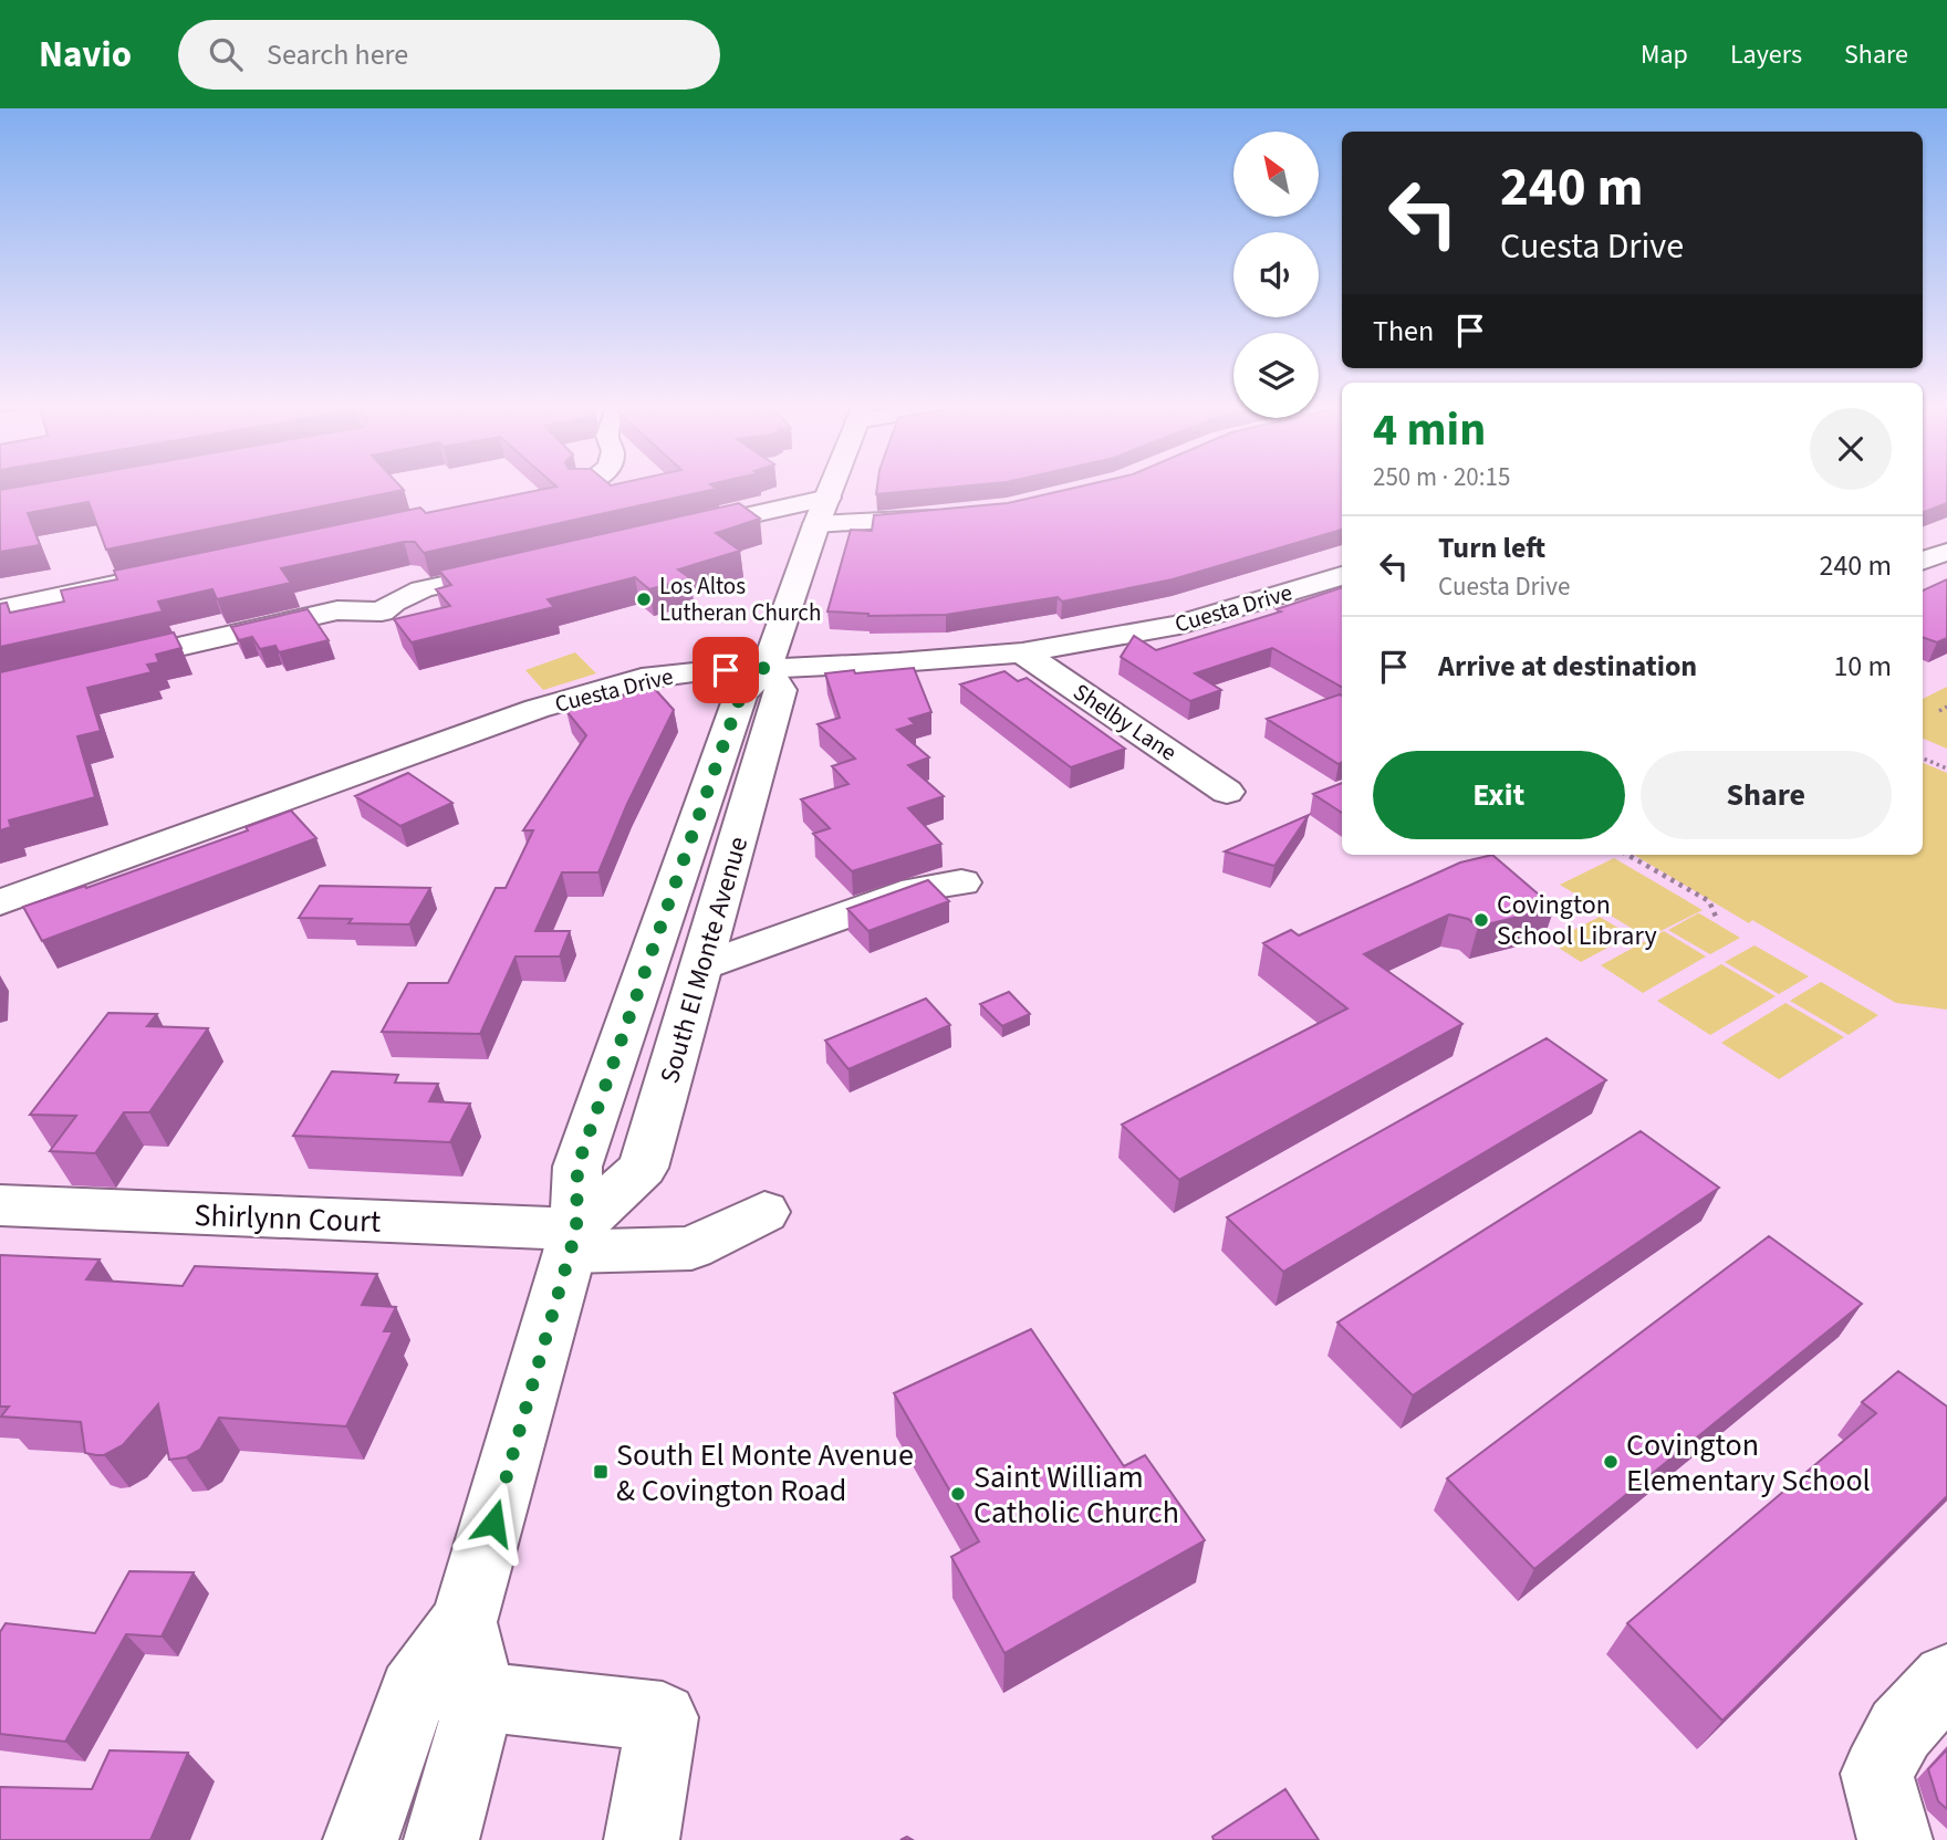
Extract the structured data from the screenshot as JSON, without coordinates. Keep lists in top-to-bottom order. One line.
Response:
{"streets":{"street":["Cuesta Drive","Shelby Lane","South El Monte Avenue","Shirlynn Court"]},"crossings":[["Cuesta Drive","Shelby Lane"],["Cuesta Drive","South El Monte Avenue"],["South El Monte Avenue","Shirlynn Court"]],"places":{"other":["Los Altos Lutheran Church","Covington School Library","Covington Elementary School","Saint William Catholic Church"],"transit":["South El Monte Avenue & Covington Road"]},"north":"top left","page":{"header":"Navio","search":"Search here","nav":["Map","Layers","Share"],"turn":["240 m","Cuesta Drive"],"then":"Then","heading":["4 min","250 m · 20:15"],"list":[{"name":"Turn left","note":"Cuesta Drive","value":"240 m"},{"name":"Arrive at destination","value":"10 m"}],"buttons":["Exit","Share"]}}
